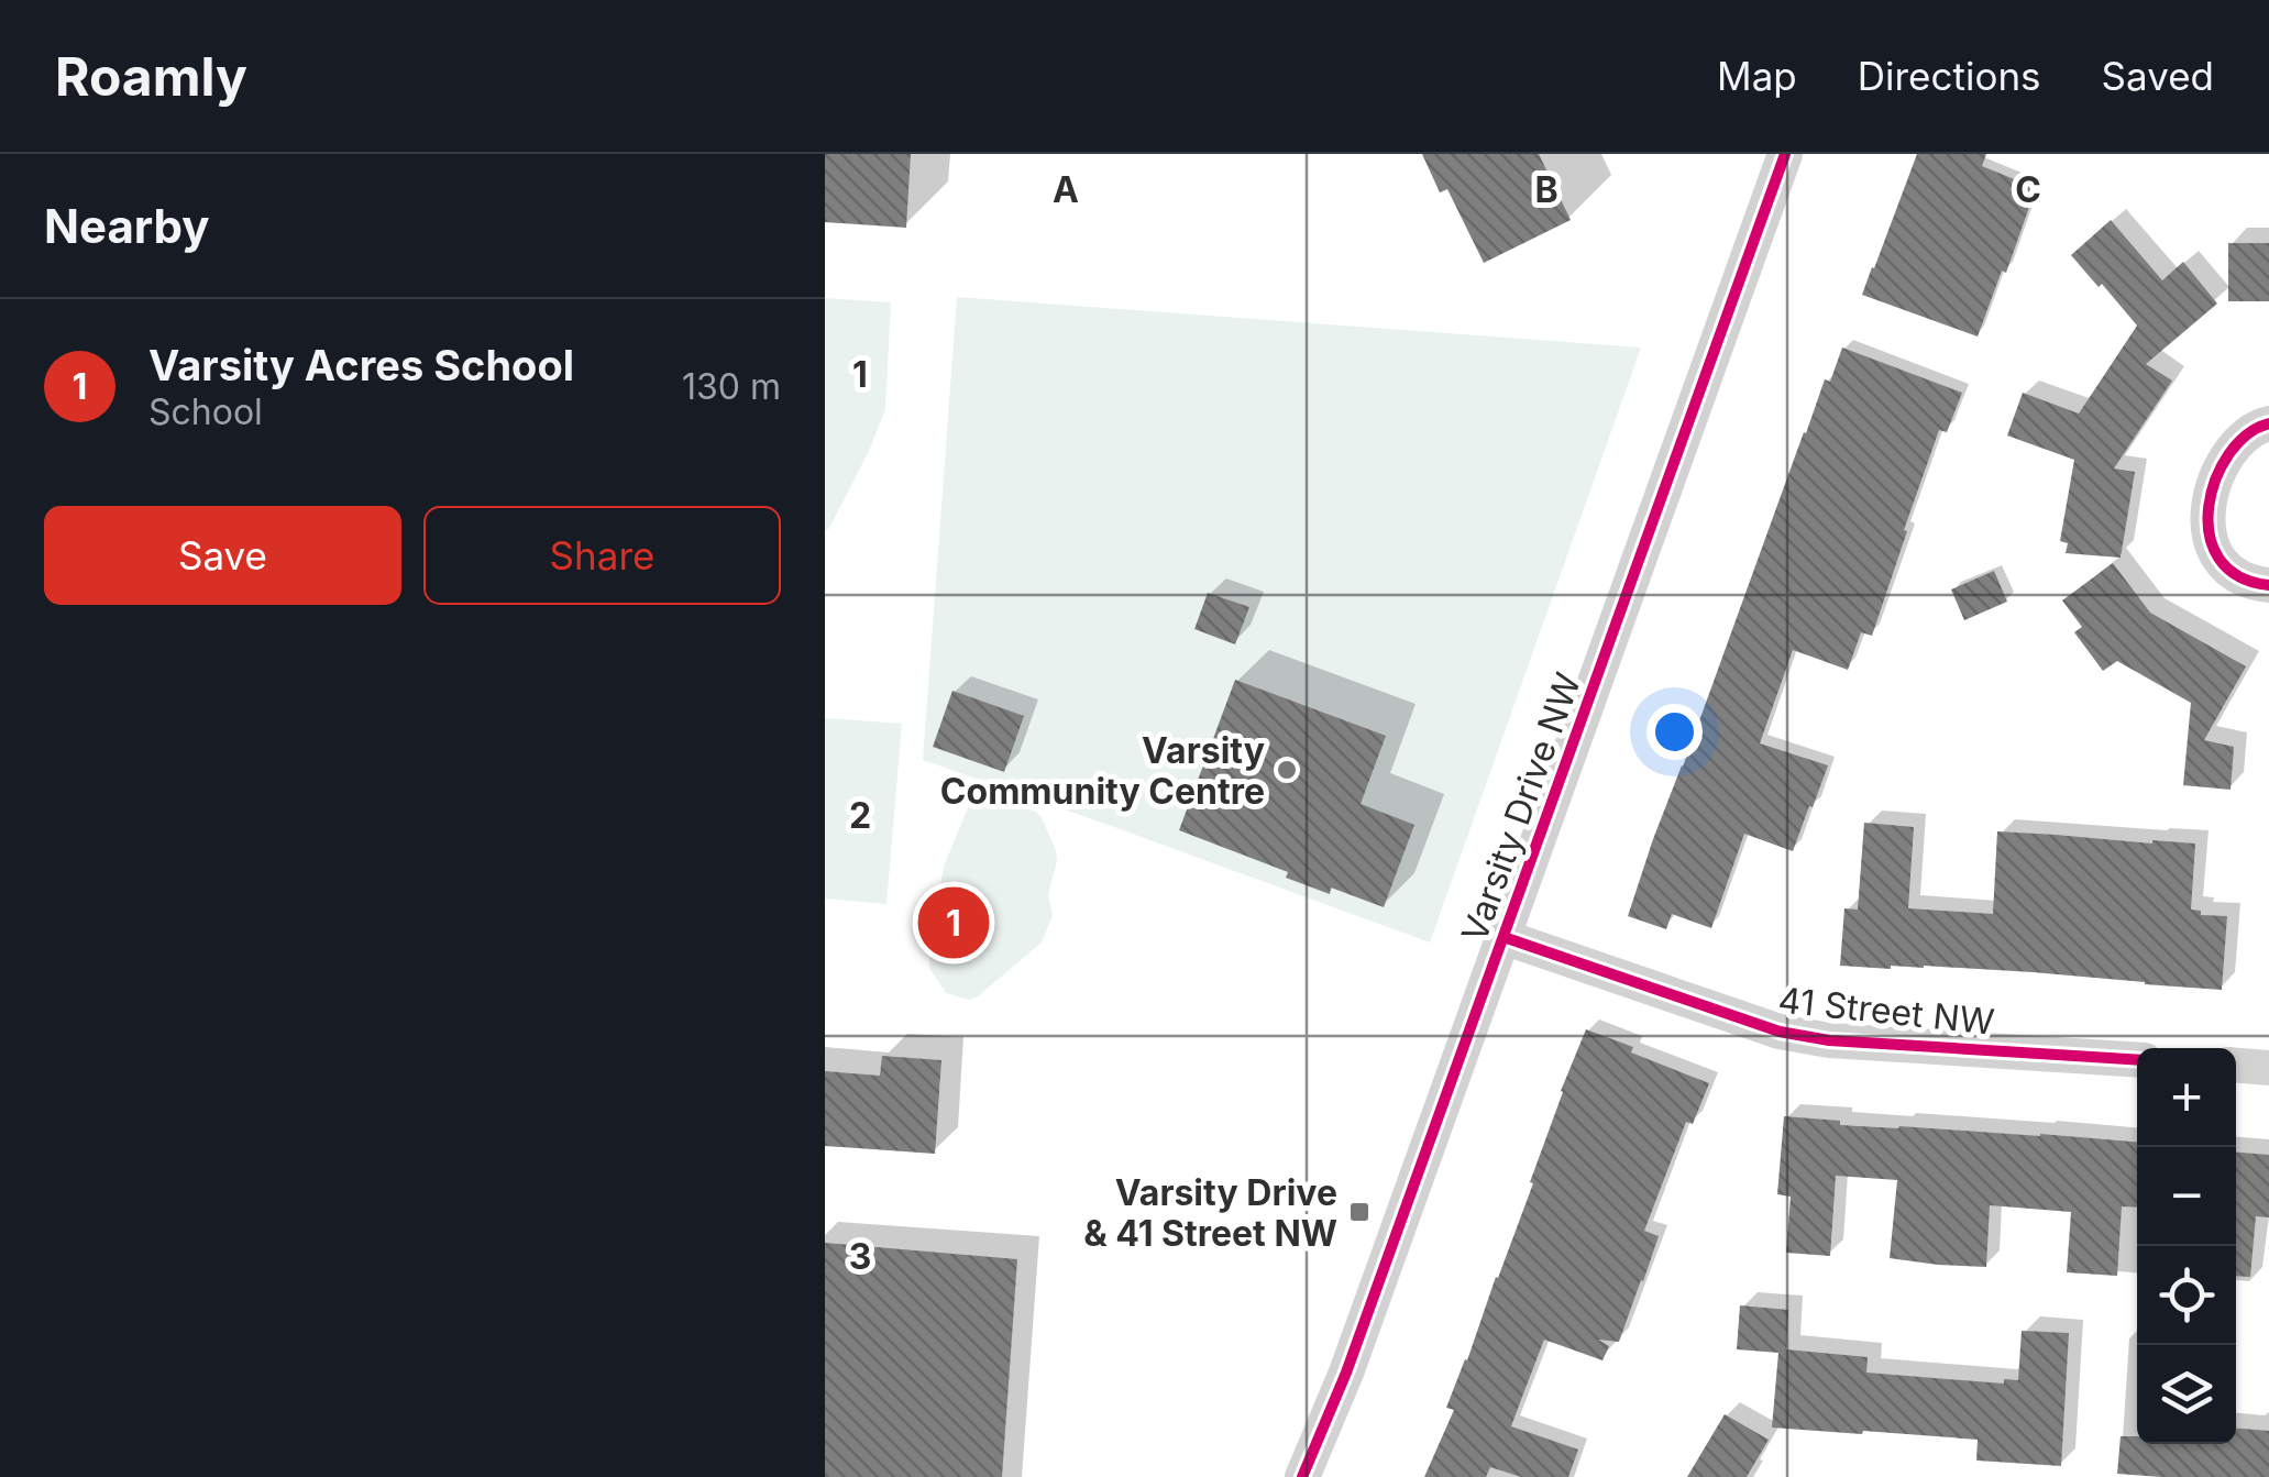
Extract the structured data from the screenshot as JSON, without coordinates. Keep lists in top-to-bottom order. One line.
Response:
{"streets":{"street":["Varsity Drive NW","41 Street NW"]},"crossings":[["Varsity Drive NW","41 Street NW"]],"places":{"other":["Varsity Community Centre"],"transit":["Varsity Drive & 41 Street NW"]},"page":{"header":"Roamly","nav":["Map","Directions","Saved"],"heading":"Nearby","list":[{"mark":"1","name":"Varsity Acres School","note":"School","value":"130 m"}],"buttons":["Save","Share"],"pins":"1","map_buttons":["+","−"]},"grid":{"columns":["A","B","C"],"rows":["1","2","3"]}}
